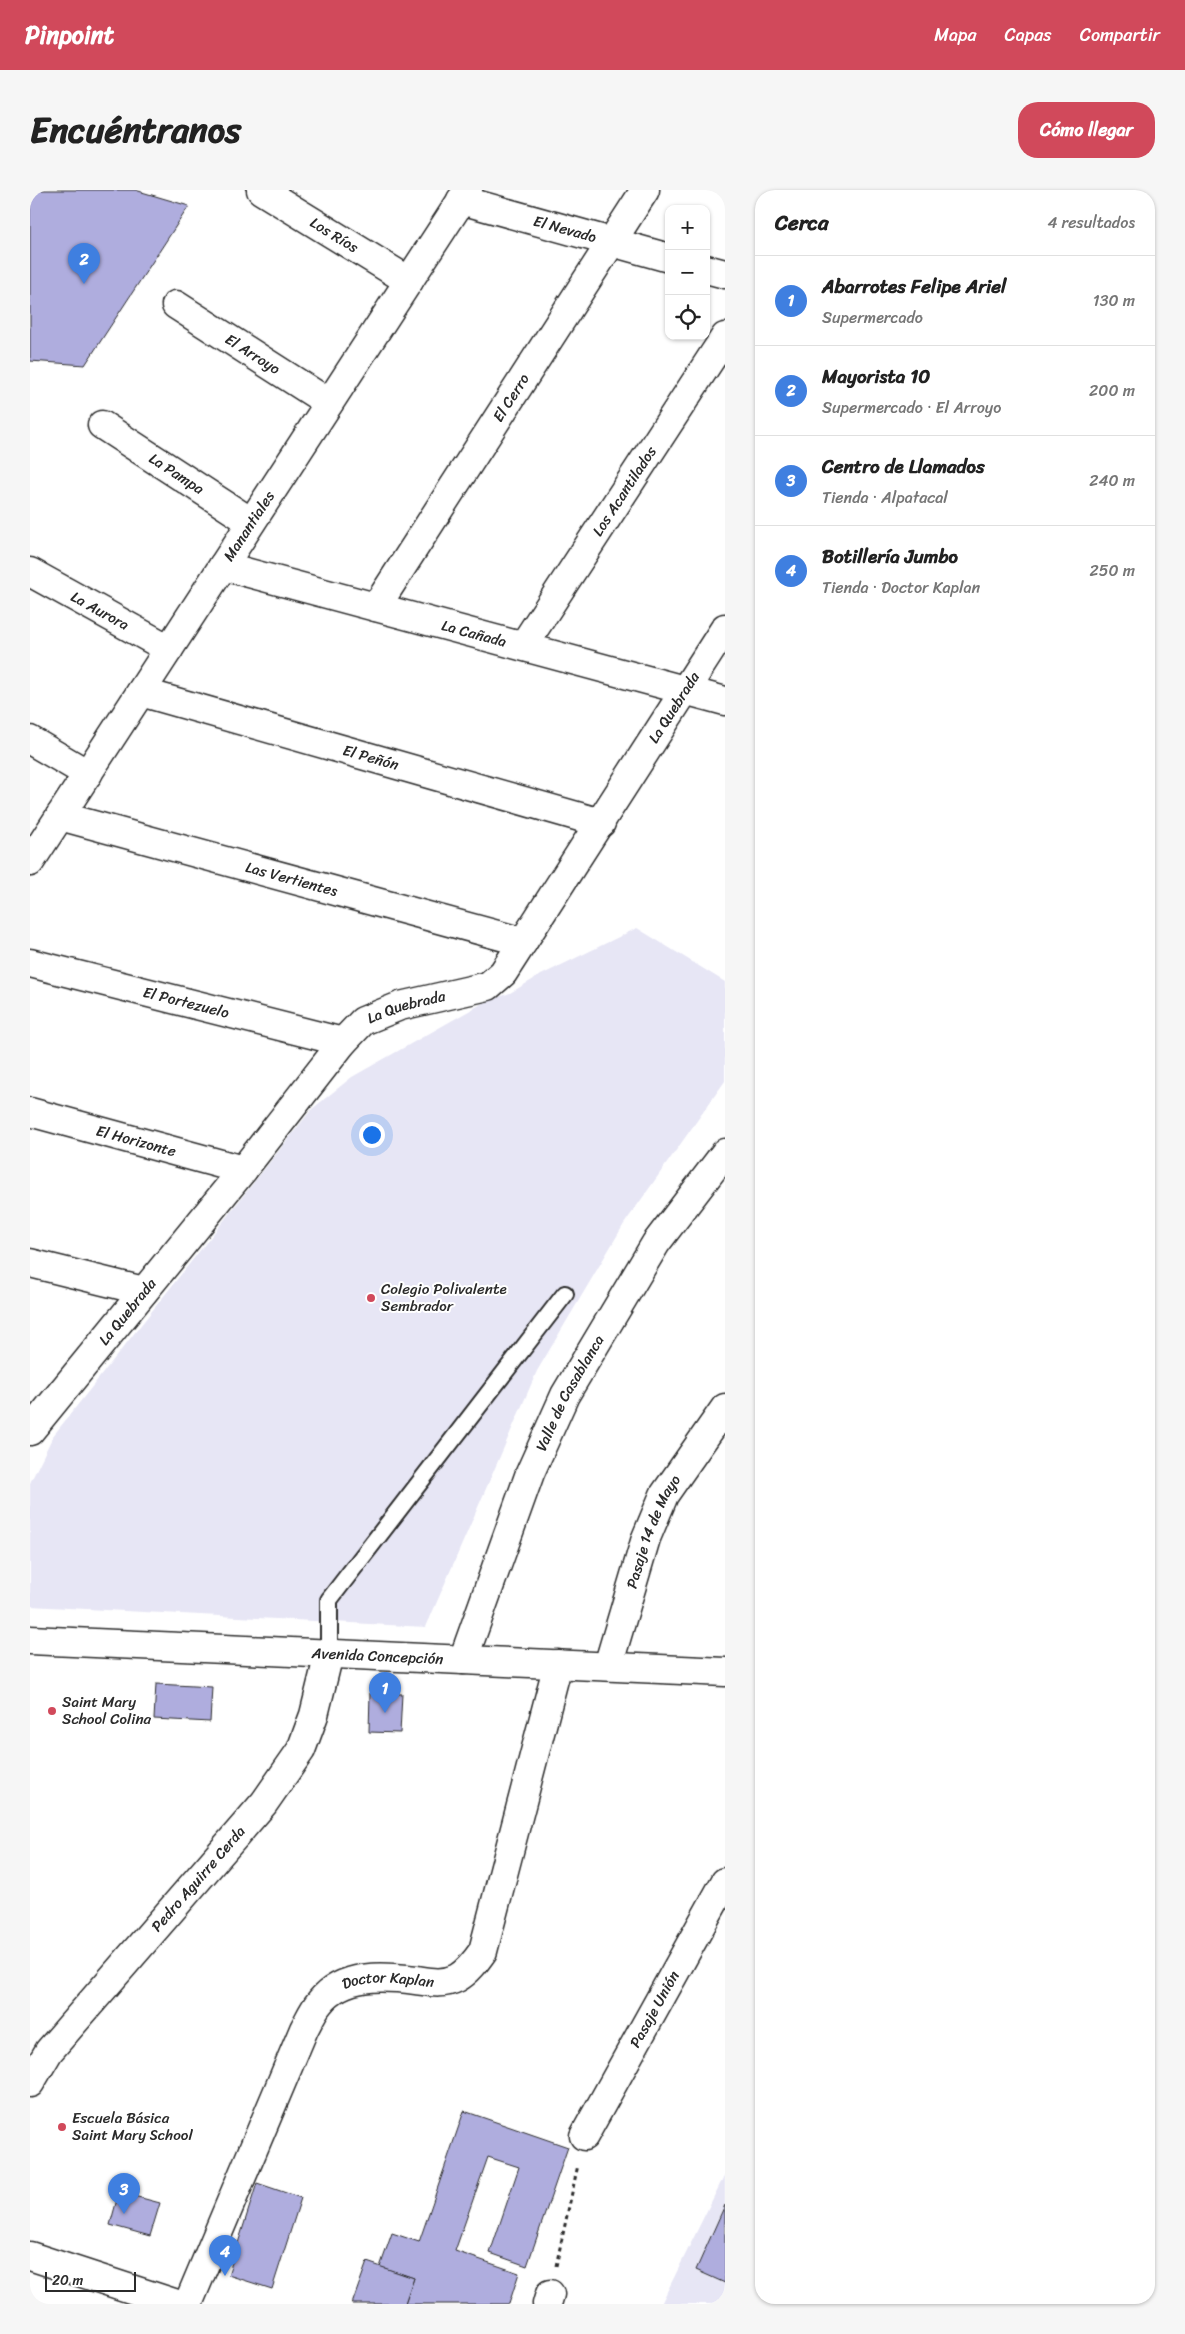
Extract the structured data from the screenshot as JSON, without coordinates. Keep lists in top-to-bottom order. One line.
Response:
{"streets":{"street":["El Nevado","Los Ríos","El Arroyo","El Cerro","La Pampa","Los Acantilados","Manantiales","La Aurora","La Cañada","La Quebrada","El Peñón","Las Vertientes","El Portezuelo","El Horizonte","Valle de Casablanca","Pasaje 14 de Mayo","Avenida Concepción","Pedro Aguirre Cerda","Doctor Kaplan","Pasaje Unión"]},"crossings":[["El Nevado","El Cerro"],["El Nevado","Manantiales"],["Los Ríos","Manantiales"],["El Arroyo","Manantiales"],["El Cerro","La Cañada"],["La Pampa","Manantiales"],["Los Acantilados","La Cañada"],["Manantiales","La Aurora"],["Manantiales","La Cañada"],["Manantiales","El Peñón"],["Manantiales","Las Vertientes"],["La Cañada","La Quebrada"],["La Quebrada","El Peñón"],["La Quebrada","Las Vertientes"],["La Quebrada","El Portezuelo"],["La Quebrada","El Horizonte"],["Valle de Casablanca","Avenida Concepción"],["Pasaje 14 de Mayo","Avenida Concepción"],["Avenida Concepción","Pedro Aguirre Cerda"],["Avenida Concepción","Doctor Kaplan"]],"places":["Colegio Polivalente Sembrador","Saint Mary School Colina","Escuela Básica Saint Mary School"],"scale_bar":"20 m","page":{"header":"Pinpoint","nav":["Mapa","Capas","Compartir"],"title":"Encuéntranos","buttons":"Cómo llegar","heading":["Cerca","4 resultados"],"map_buttons":["+","−"],"pins":["2","1","3","4"],"list":[{"mark":"1","name":"Abarrotes Felipe Ariel","note":"Supermercado","value":"130 m"},{"mark":"2","name":"Mayorista 10","note":"Supermercado · El Arroyo","value":"200 m"},{"mark":"3","name":"Centro de Llamados","note":"Tienda · Alpatacal","value":"240 m"},{"mark":"4","name":"Botillería Jumbo","note":"Tienda · Doctor Kaplan","value":"250 m"}],"scale":"20 m"}}
